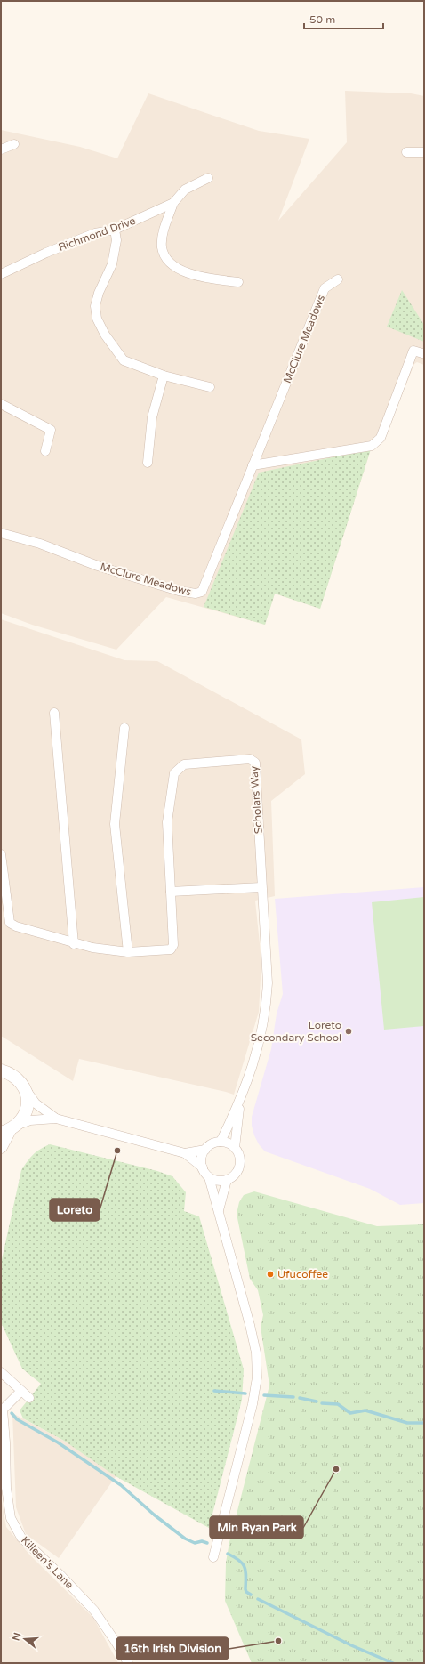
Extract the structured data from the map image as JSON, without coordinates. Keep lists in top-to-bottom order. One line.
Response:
{"streets":{"street":["Richmond Drive","McClure Meadows","Scholars Way","Killeen's Lane"]},"places":["Loreto Secondary School","Loreto","Ufucoffee","Min Ryan Park","16th Irish Division"],"scale_bar":"50 m","north":"left"}
